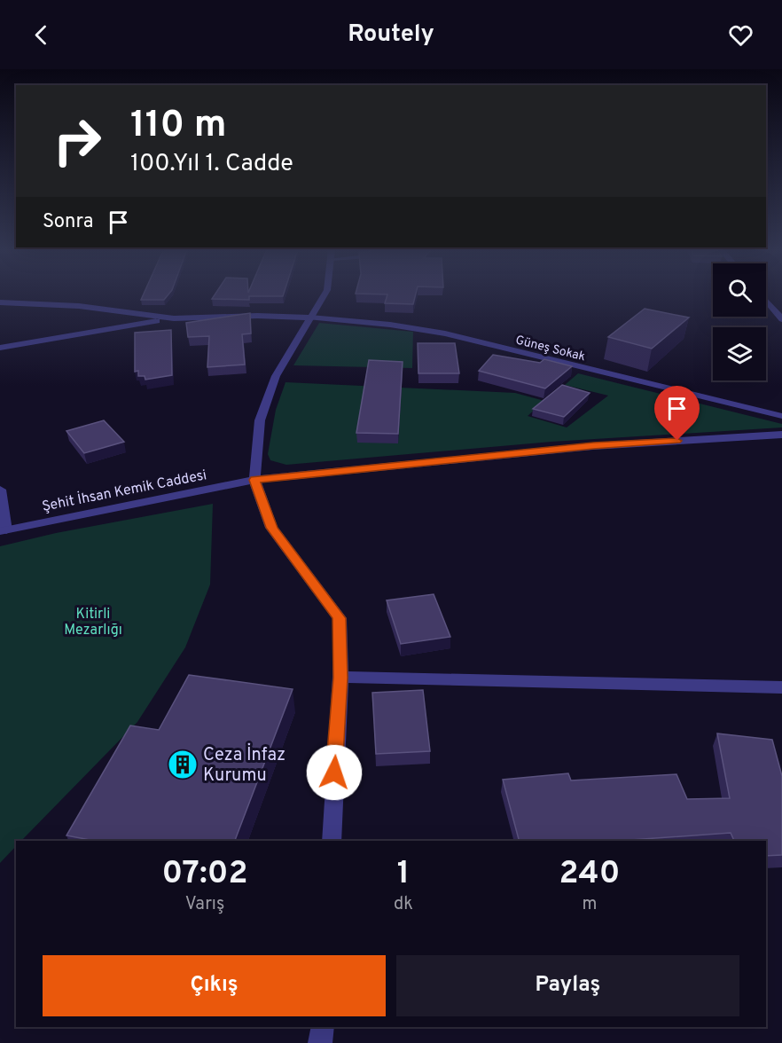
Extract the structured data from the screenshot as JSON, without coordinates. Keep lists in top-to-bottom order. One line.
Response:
{"streets":{"street":["Güneş Sokak","Şehit İhsan Kemik Caddesi"]},"parks":["Kitirli Mezarlığı"],"places":{"building":["Ceza İnfaz Kurumu"]},"page":{"header":"Routely","turn":["110 m","100.Yıl 1. Cadde"],"then":"Sonra","eta":["07:02","Varış","1","dk","240","m"],"buttons":["Çıkış","Paylaş"]}}
